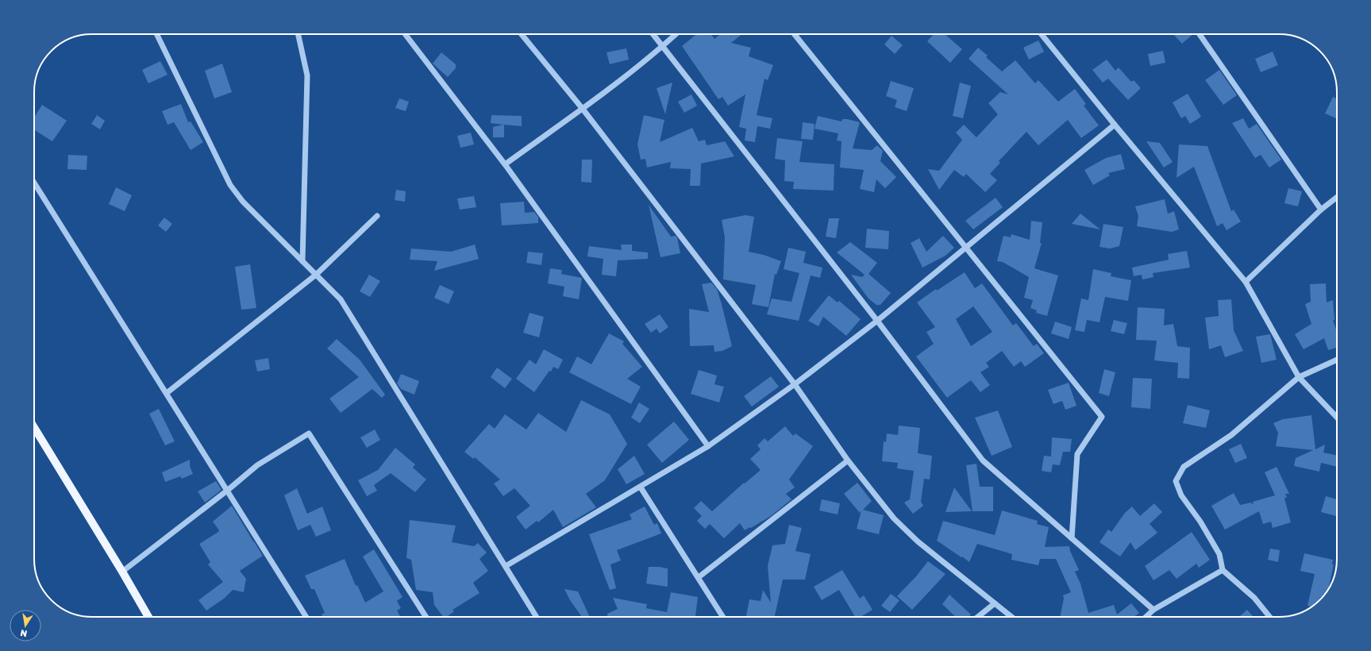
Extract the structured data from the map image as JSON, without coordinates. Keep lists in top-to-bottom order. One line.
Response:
{"north":"bottom"}
